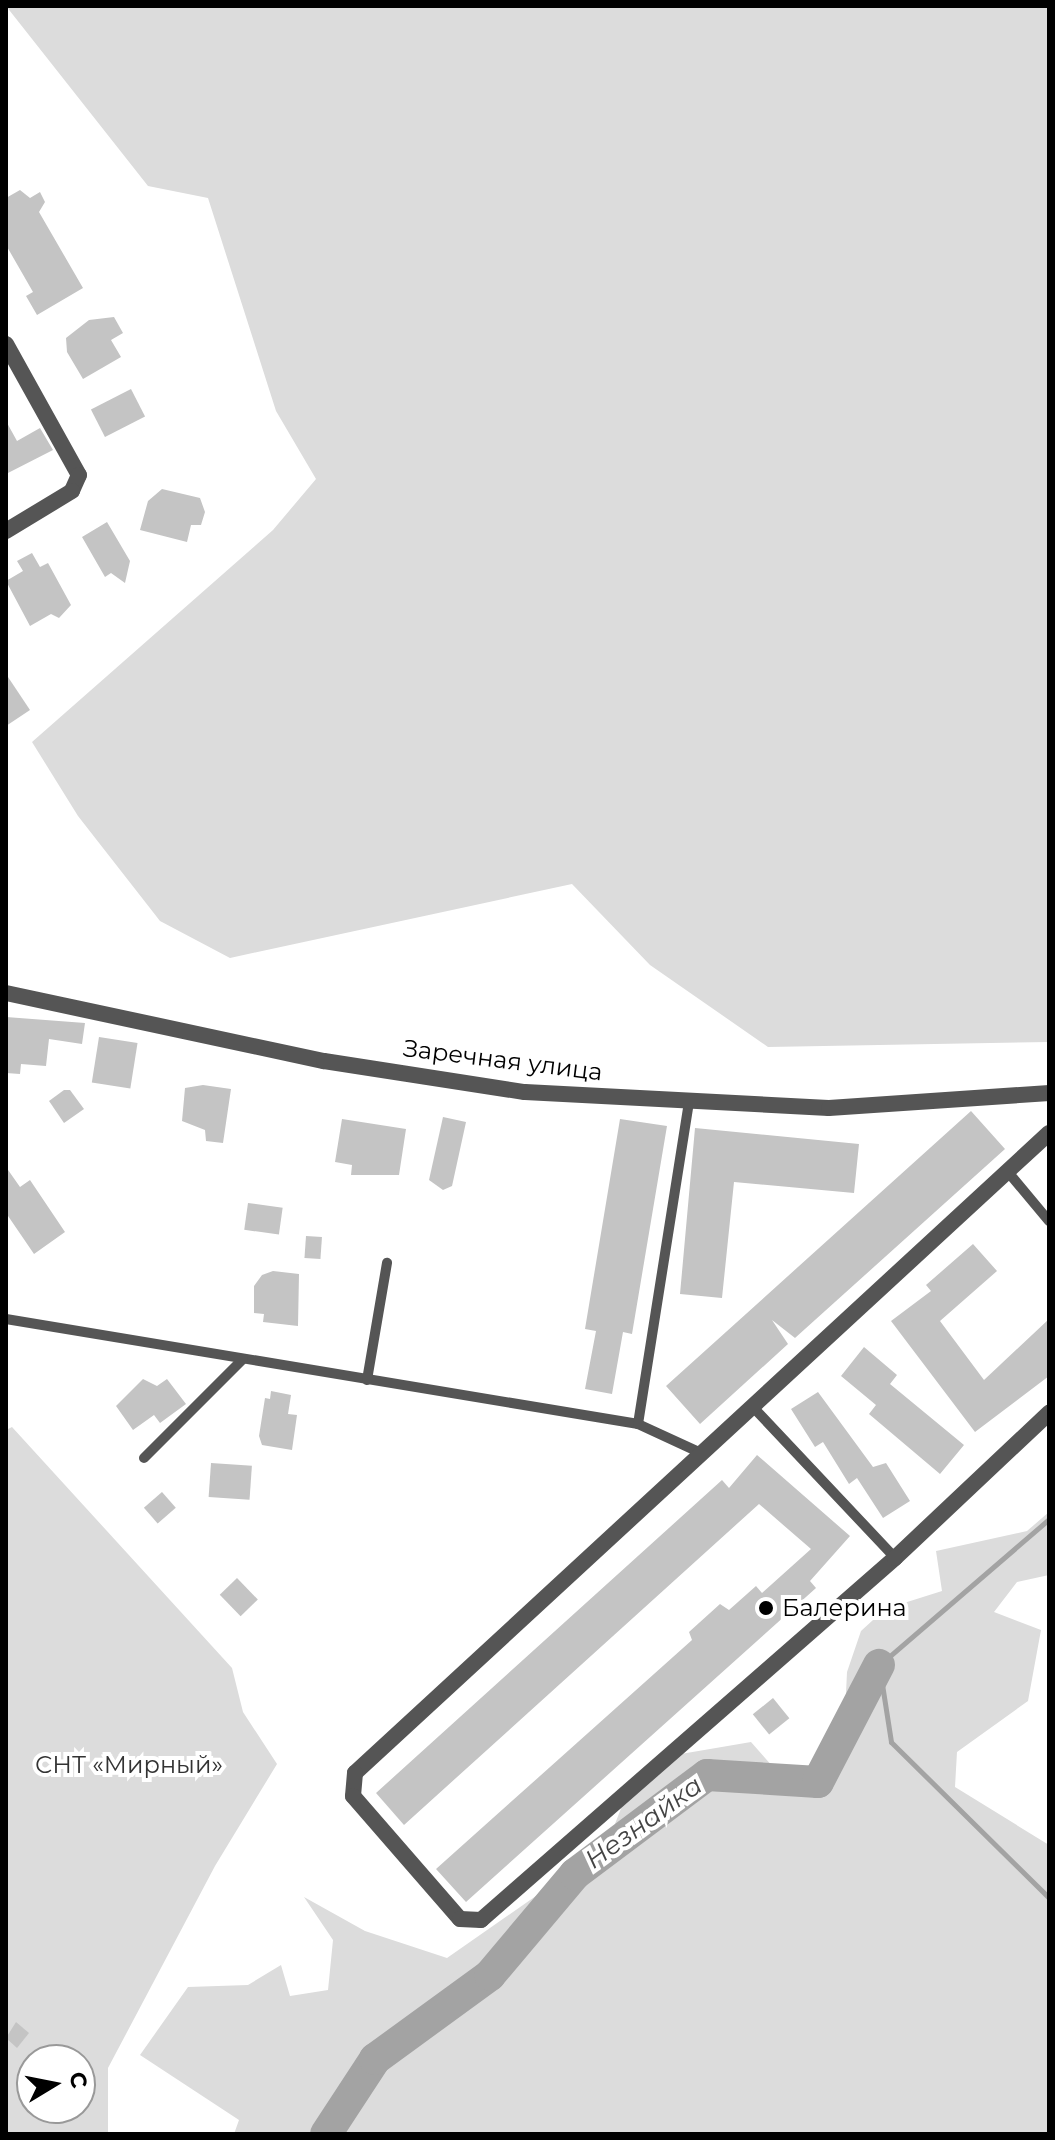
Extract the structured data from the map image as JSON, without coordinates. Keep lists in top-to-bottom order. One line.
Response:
{"streets":{"street":["Заречная улица"]},"water":["Незнайка"],"parks":["СНТ «Мирный»"],"places":["Балерина"],"north":"right"}
